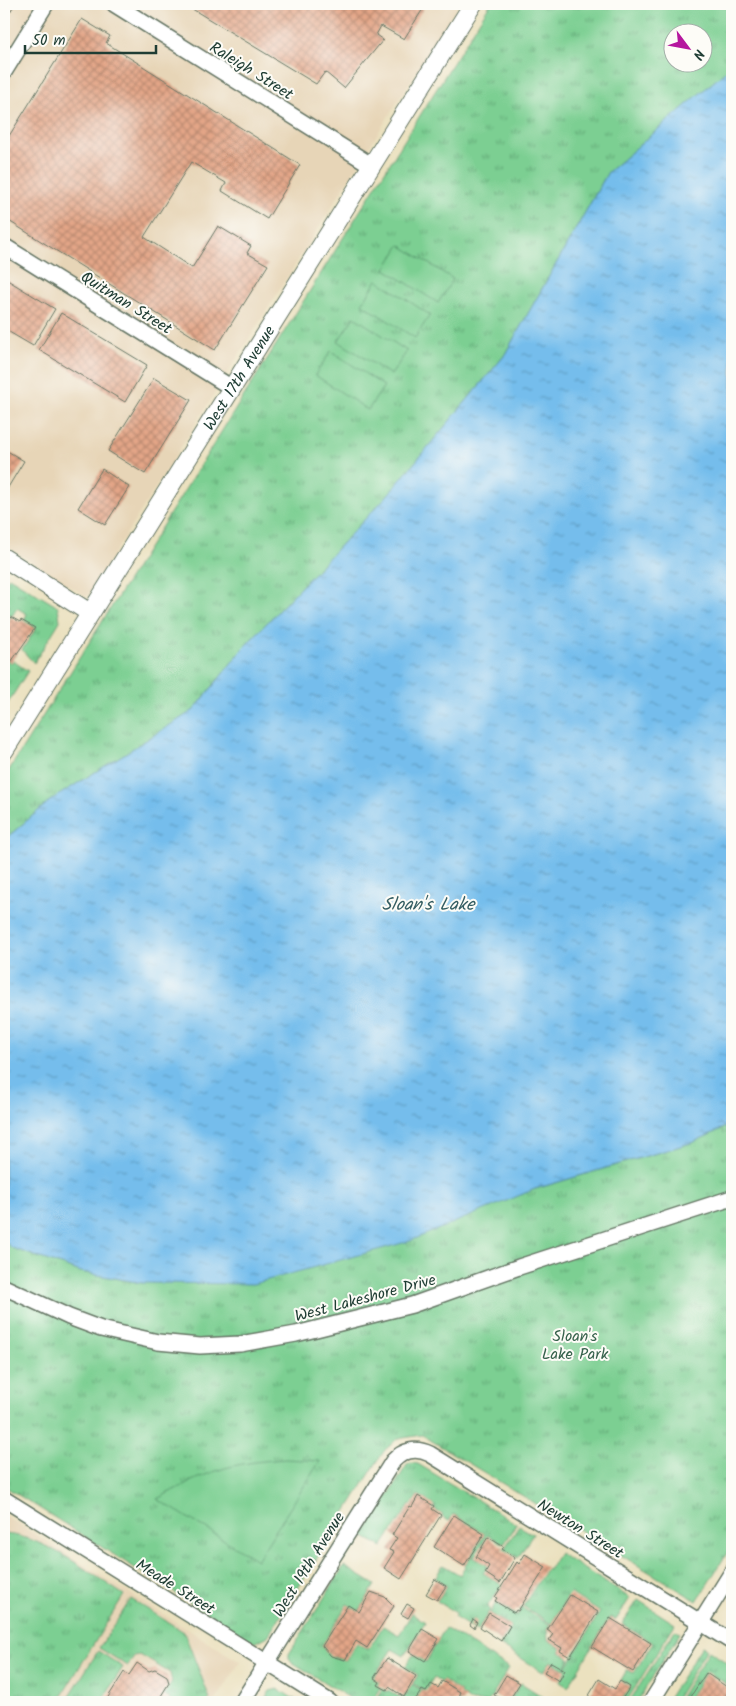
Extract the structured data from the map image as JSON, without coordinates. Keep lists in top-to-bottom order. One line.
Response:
{"streets":{"street":["Raleigh Street","Quitman Street","West 17th Avenue","West Lakeshore Drive","Newton Street","West 19th Avenue","Meade Street"]},"crossings":[["Raleigh Street","West 17th Avenue"],["Quitman Street","West 17th Avenue"],["Newton Street","West 19th Avenue"],["West 19th Avenue","Meade Street"]],"water":["Sloan's Lake"],"parks":["Sloan's Lake Park"],"scale_bar":"50 m","north":"bottom right"}
